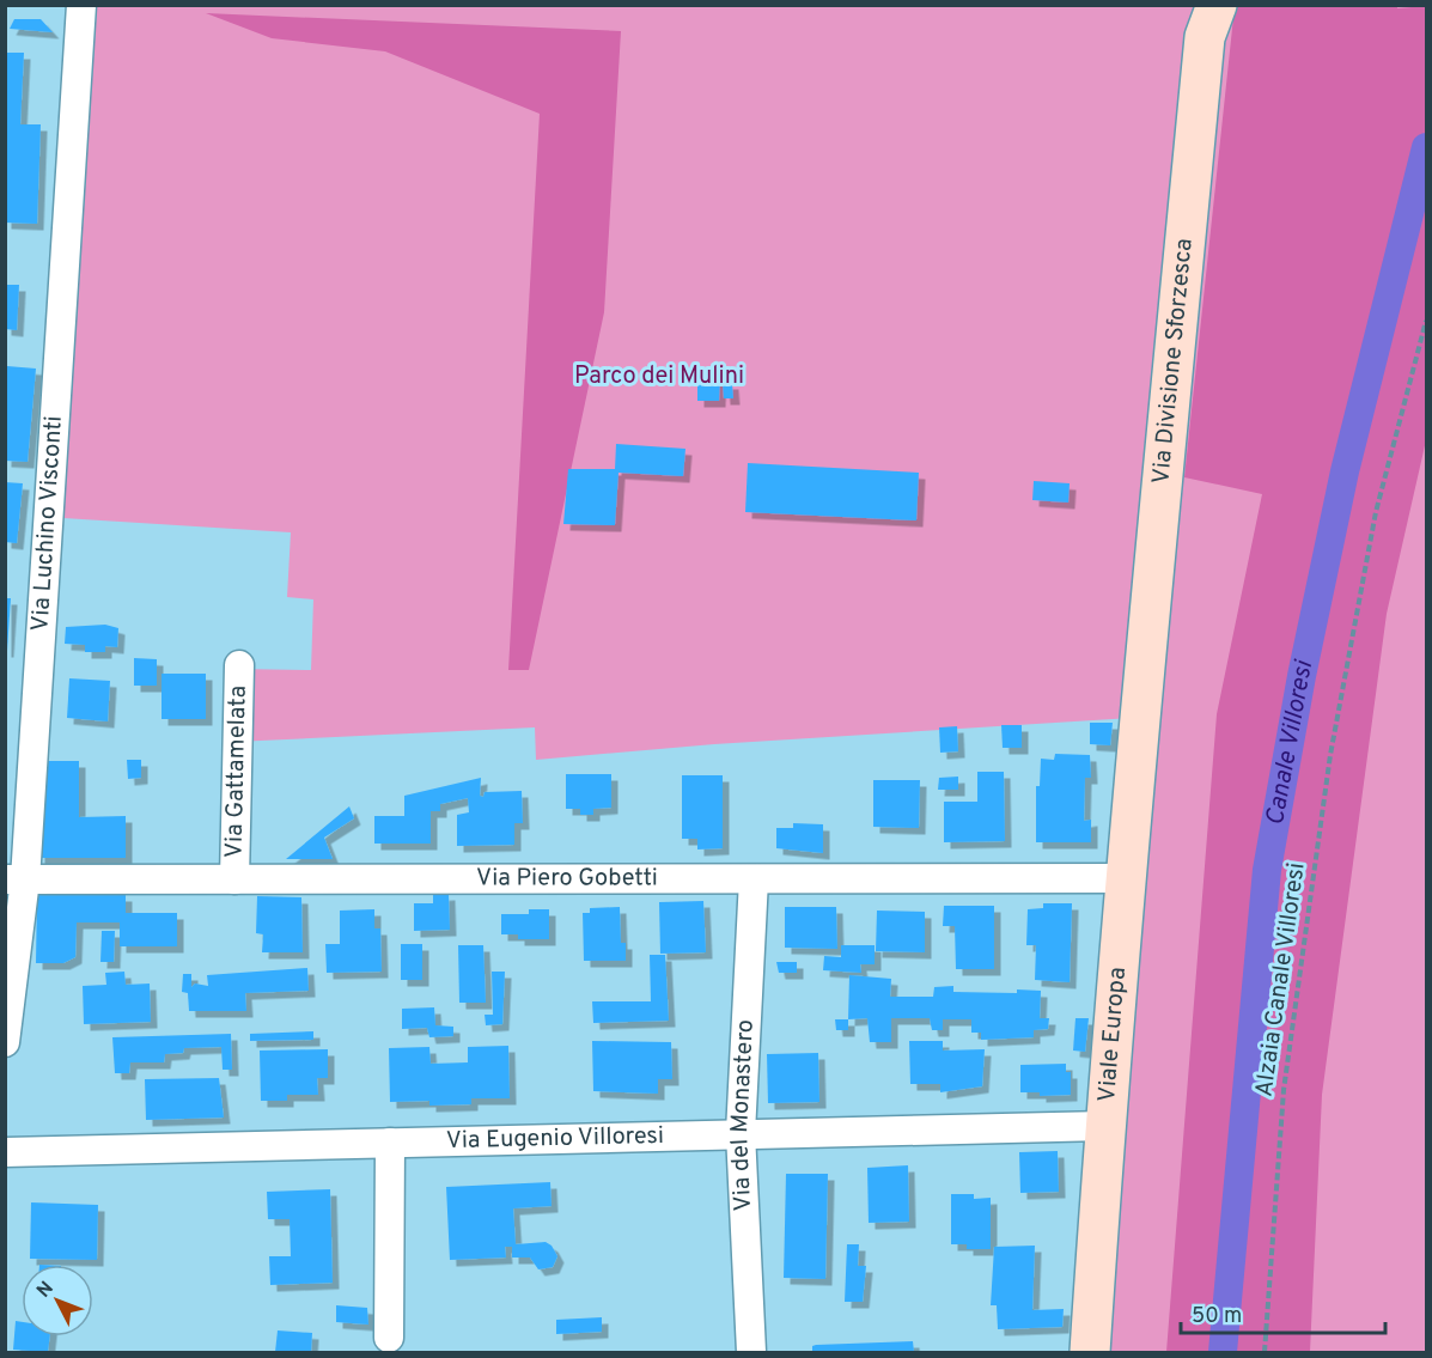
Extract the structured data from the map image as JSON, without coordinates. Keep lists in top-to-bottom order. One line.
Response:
{"streets":{"street":["Via Divisione Sforzesca","Via Luchino Visconti","Via Gattamelata","Via Piero Gobetti","Viale Europa","Via del Monastero","Via Eugenio Villoresi"],"path":["Alzaia Canale Villoresi"]},"crossings":[["Via Divisione Sforzesca","Viale Europa"],["Via Luchino Visconti","Via Piero Gobetti"],["Via Gattamelata","Via Piero Gobetti"],["Via Piero Gobetti","Viale Europa"],["Via Piero Gobetti","Via del Monastero"],["Viale Europa","Via Eugenio Villoresi"],["Via del Monastero","Via Eugenio Villoresi"]],"water":["Canale Villoresi"],"parks":["Parco dei Mulini"],"scale_bar":"50 m","north":"top left"}
